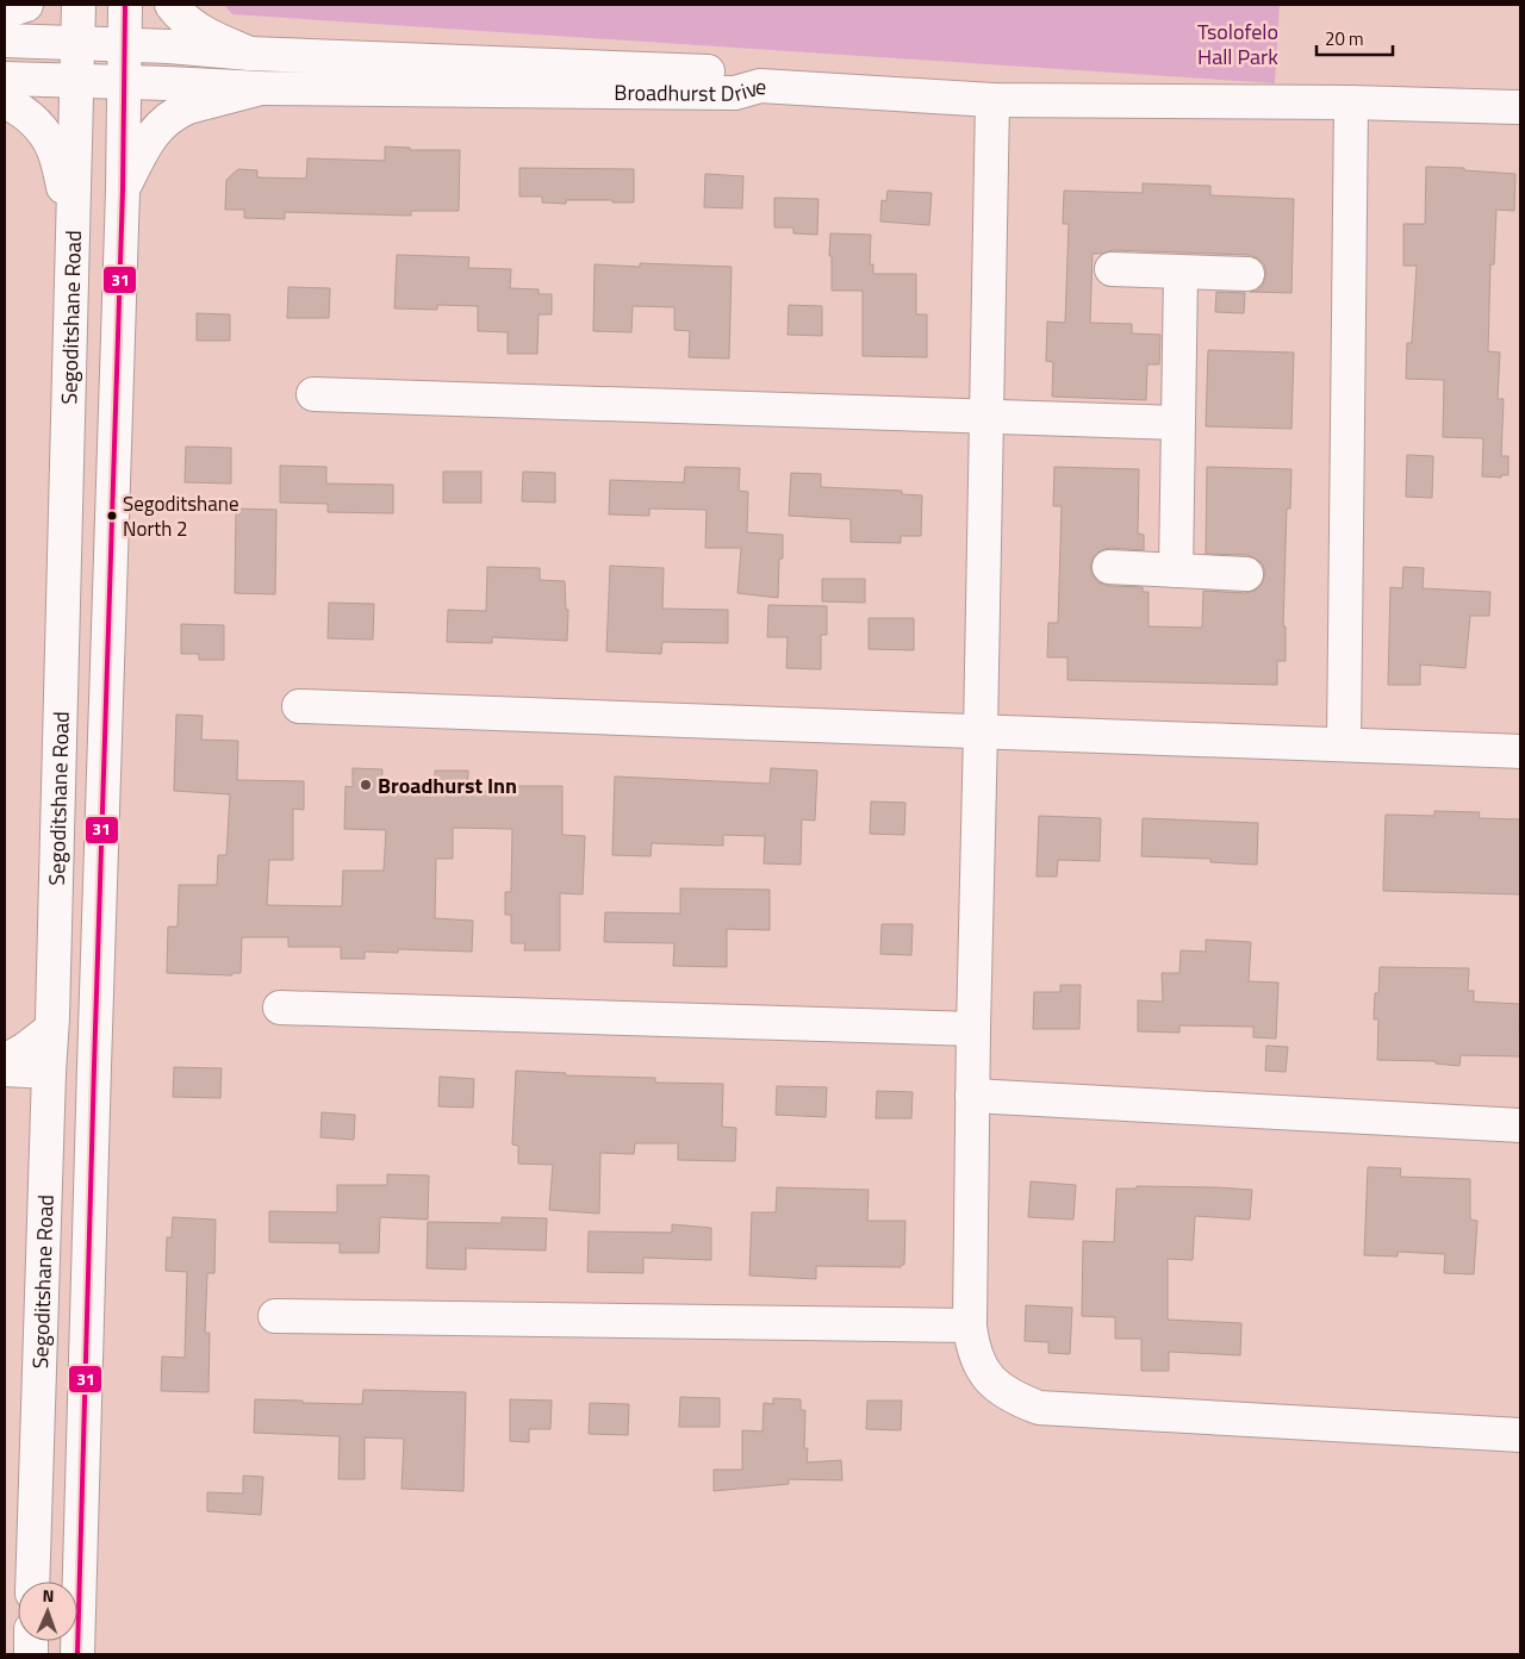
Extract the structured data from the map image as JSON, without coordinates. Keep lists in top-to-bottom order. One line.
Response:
{"streets":{"street":["Broadhurst Drive","Segoditshane Road"]},"crossings":[["Broadhurst Drive","Segoditshane Road"]],"parks":["Tsolofelo Hall Park"],"places":["Segoditshane North 2","Broadhurst Inn"],"lines":["transit line 31"],"scale_bar":"20 m","north":"top"}
